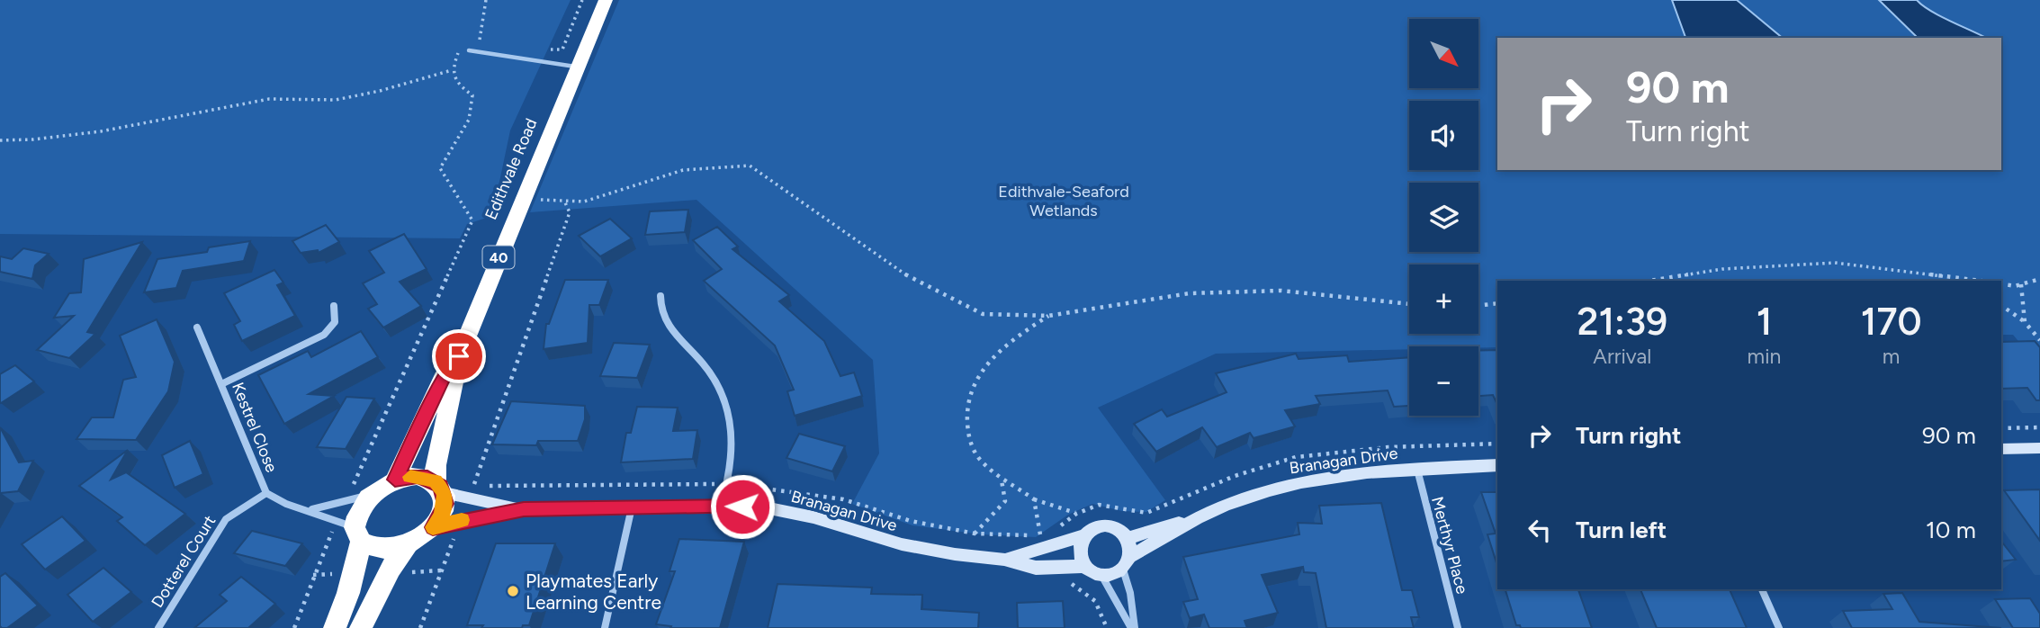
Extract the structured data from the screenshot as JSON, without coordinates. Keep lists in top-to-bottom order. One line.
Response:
{"streets":{"highway":["Edithvale Road","40"],"street":["Kestrel Close","Branagan Drive","Merthyr Place","Dotterel Court"]},"crossings":[["Edithvale Road","40"],["Edithvale Road","Kestrel Close"],["Edithvale Road","Branagan Drive"],["40","Kestrel Close"],["40","Branagan Drive"],["Kestrel Close","Branagan Drive"],["Kestrel Close","Dotterel Court"],["Branagan Drive","Merthyr Place"]],"parks":["Edithvale-Seaford Wetlands"],"places":["Playmates Early Learning Centre"],"north":"bottom right","page":{"map_buttons":["+","−"],"turn":["90 m","Turn right"],"eta":["21:39","Arrival","1","min","170","m"],"list":[{"name":"Turn right","value":"90 m"},{"name":"Turn left","value":"10 m"}]}}
